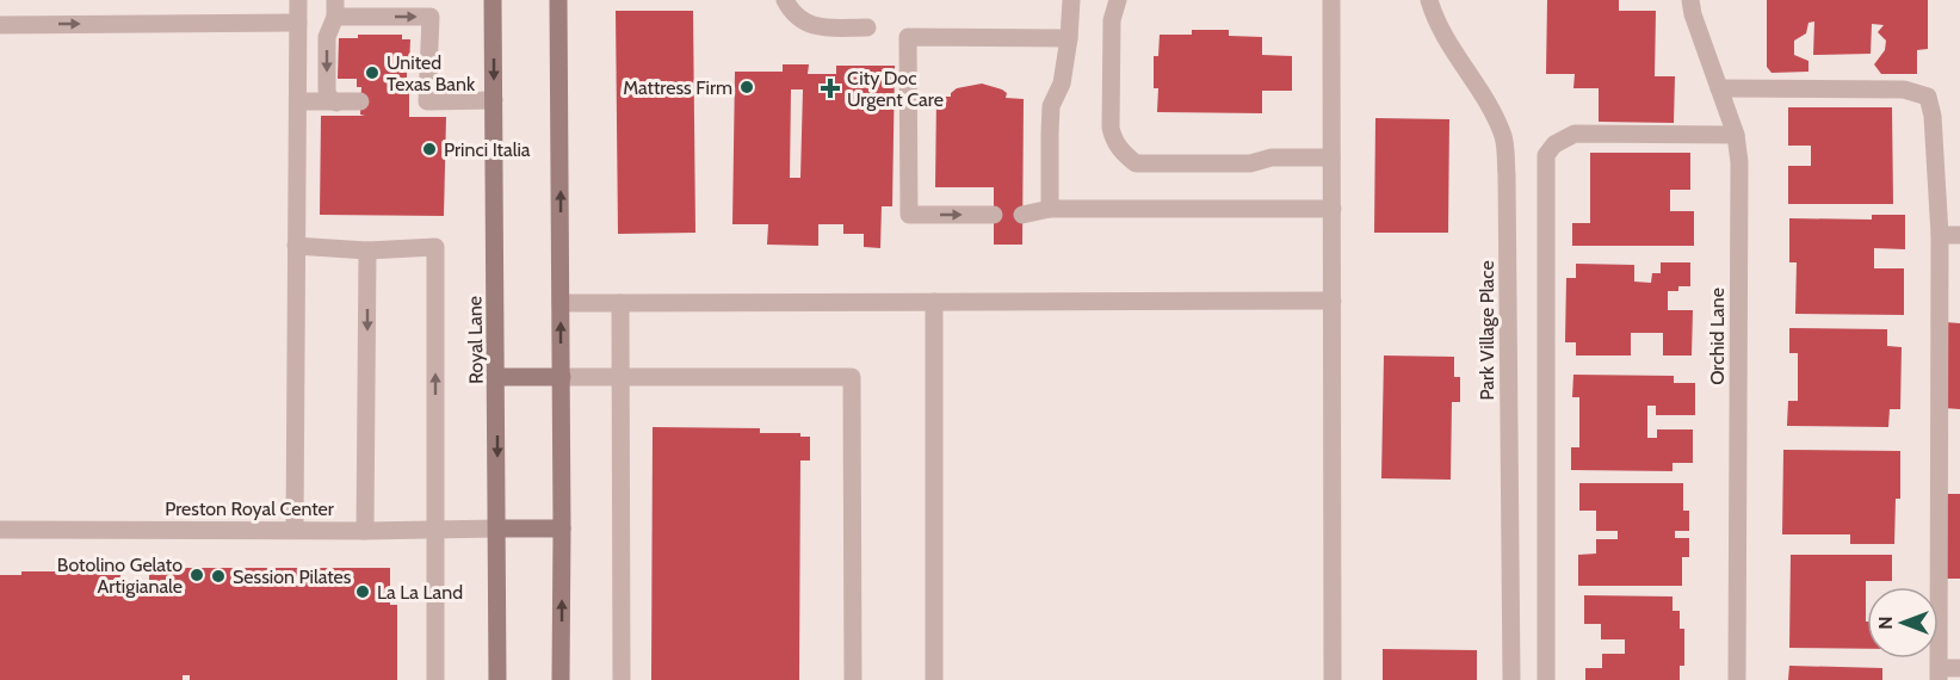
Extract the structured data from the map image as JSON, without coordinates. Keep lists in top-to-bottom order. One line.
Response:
{"streets":{"main road":["Royal Lane"],"street":["Park Village Place","Orchid Lane","Preston Royal Center"]},"crossings":[["Royal Lane","Preston Royal Center"]],"places":{"other":["United Texas Bank","Mattress Firm","Princi Italia","Botolino Gelato Artigianale","Session Pilates","La La Land"],"health":["City Doc Urgent Care"]},"north":"left"}
